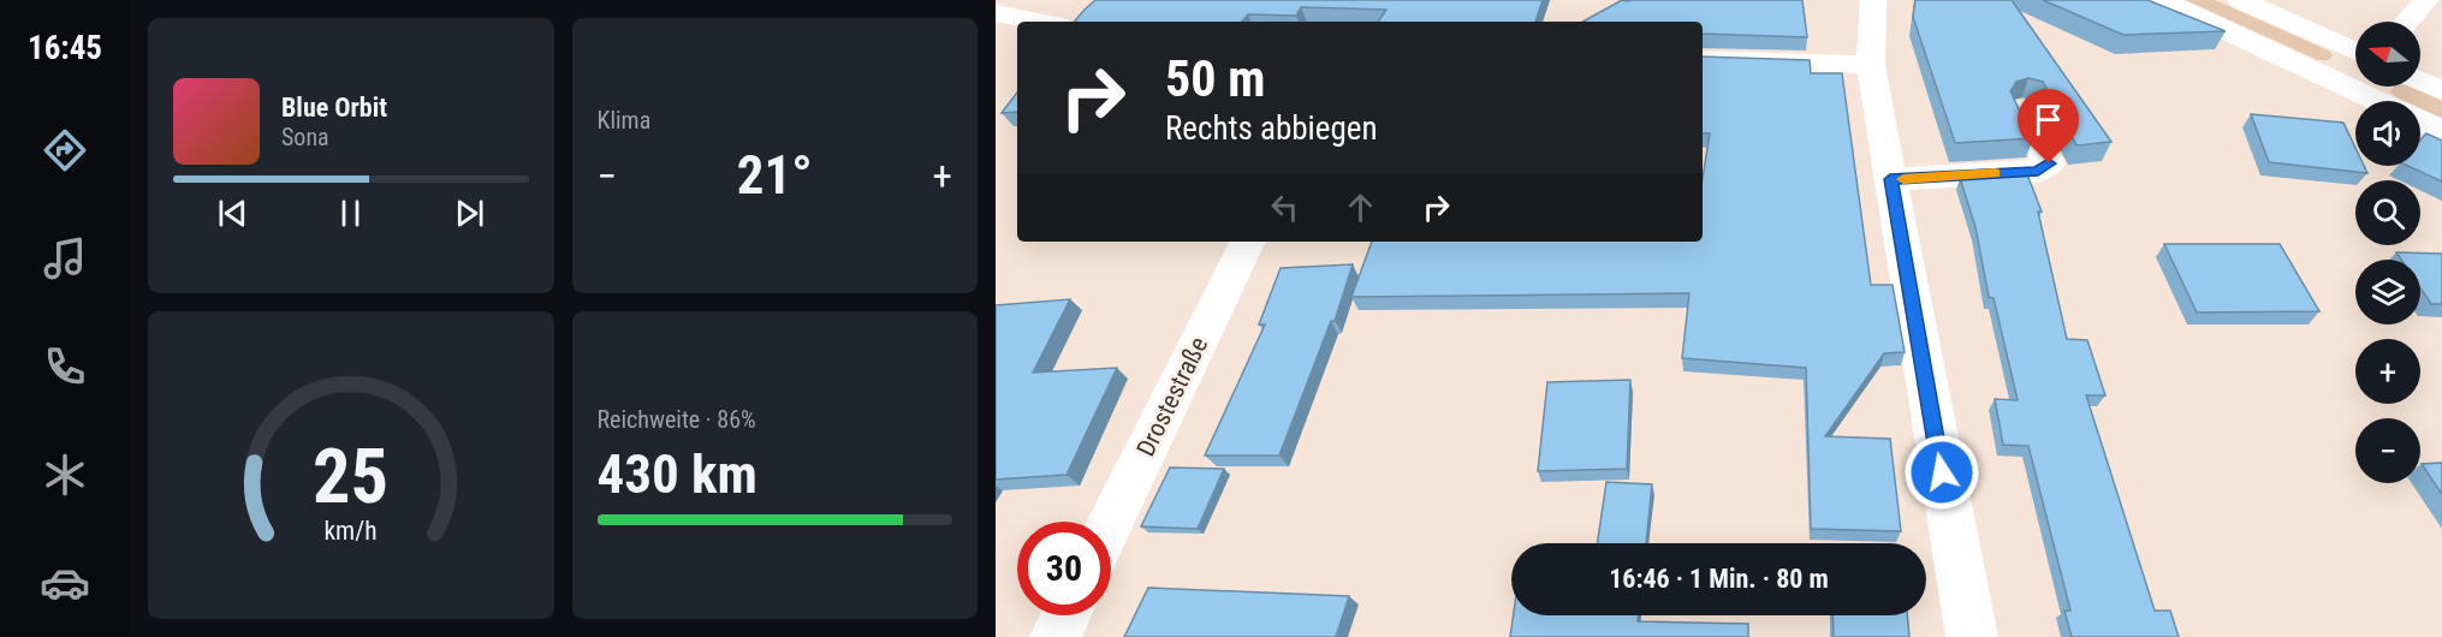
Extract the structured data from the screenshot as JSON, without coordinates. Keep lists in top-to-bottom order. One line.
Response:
{"streets":{"street":["Drostestraße"]},"north":"left","page":{"tabs":"16:45","tile":["Klima",["Reichweite · 86%","430 km"]],"map_buttons":["+","−"],"turn":["50 m","Rechts abbiegen"],"song":["Blue Orbit","Sona"],"heat":["−","21°","+"],"limit":"30","trip":"16:46 · 1 Min. · 80 m","gauge":["25","km/h"]}}
